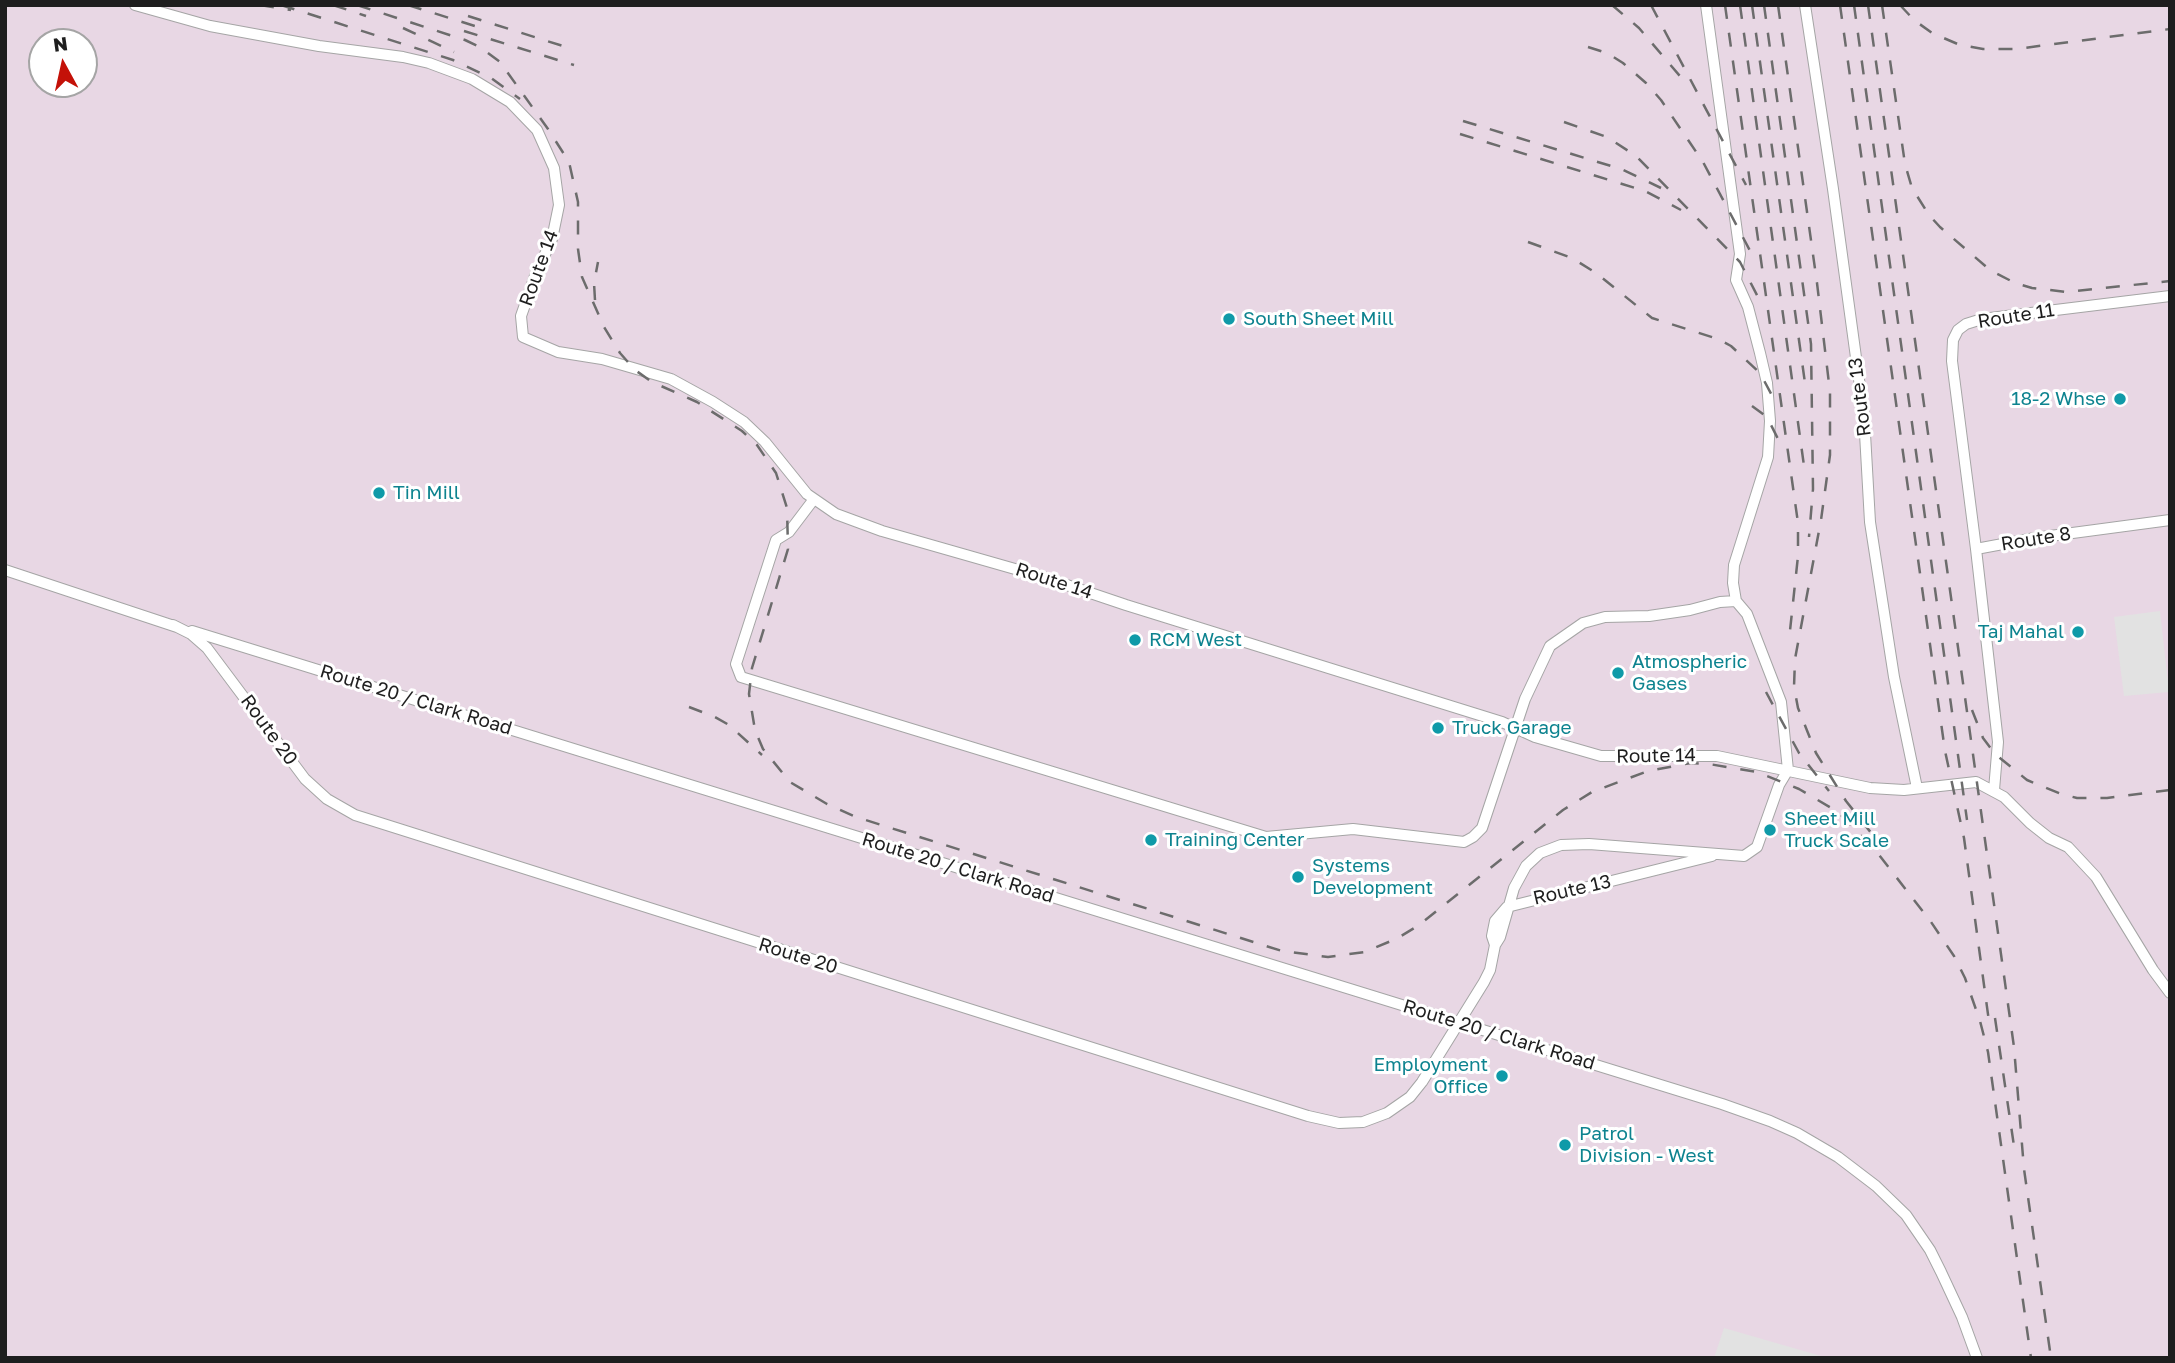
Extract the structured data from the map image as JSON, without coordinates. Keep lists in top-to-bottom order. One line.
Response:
{"streets":{"street":["Route 14","Route 11","Route 13","Route 8","Route 20 / Clark Road","Route 20"]},"crossings":[["Route 14","Route 13"],["Route 14","Route 8"],["Route 11","Route 8"],["Route 13","Route 20 / Clark Road"],["Route 13","Route 20"],["Route 20 / Clark Road","Route 20"]],"places":["South Sheet Mill","18-2 Whse","Tin Mill","Taj Mahal","RCM West","Atmospheric Gases","Truck Garage","Sheet Mill Truck Scale","Training Center","Systems Development","Employment Office","Patrol Division - West"],"north":"top"}
